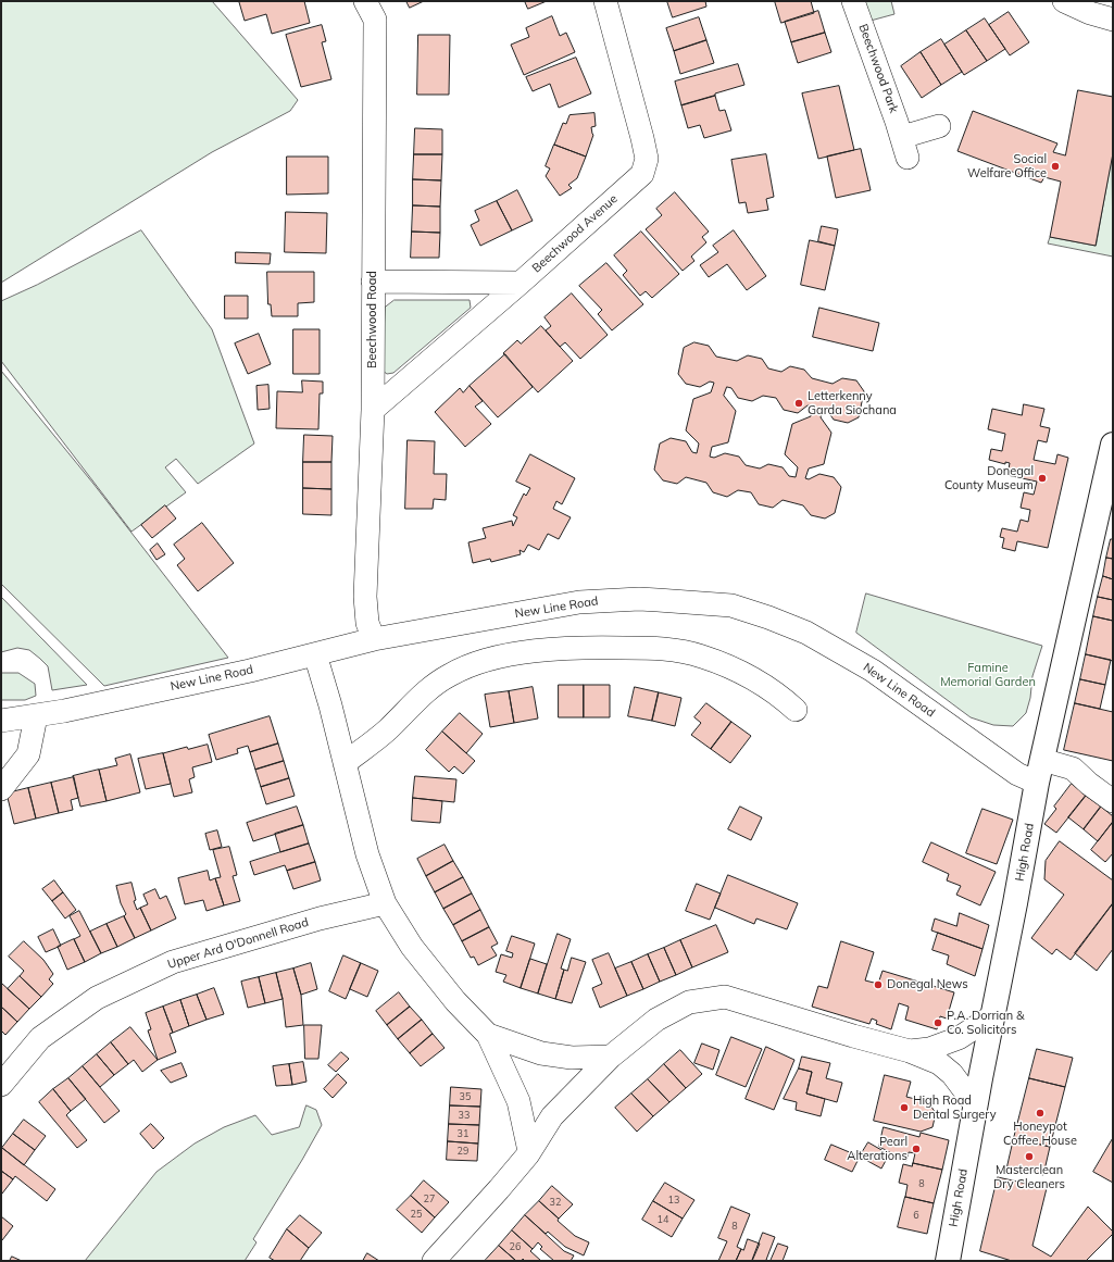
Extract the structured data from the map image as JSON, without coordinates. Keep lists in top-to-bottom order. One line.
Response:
{"streets":{"street":["Beechwood Park","Beechwood Avenue","Beechwood Road","New Line Road","High Road","Upper Ard O'Donnell Road"]},"crossings":[["Beechwood Avenue","Beechwood Road"],["Beechwood Road","New Line Road"],["New Line Road","High Road"]],"parks":["Famine Memorial Garden"],"places":["Social Welfare Office","Letterkenny Garda Siochana","Donegal County Museum","Donegal News","P.A. Dorrian & Co. Solicitors","High Road Dental Surgery","Honeypot Coffee House","Pearl Alterations","Masterclean Dry Cleaners"],"house_numbers":["35","33","31","29","8","27","13","32","25","6","14","8","26"]}
